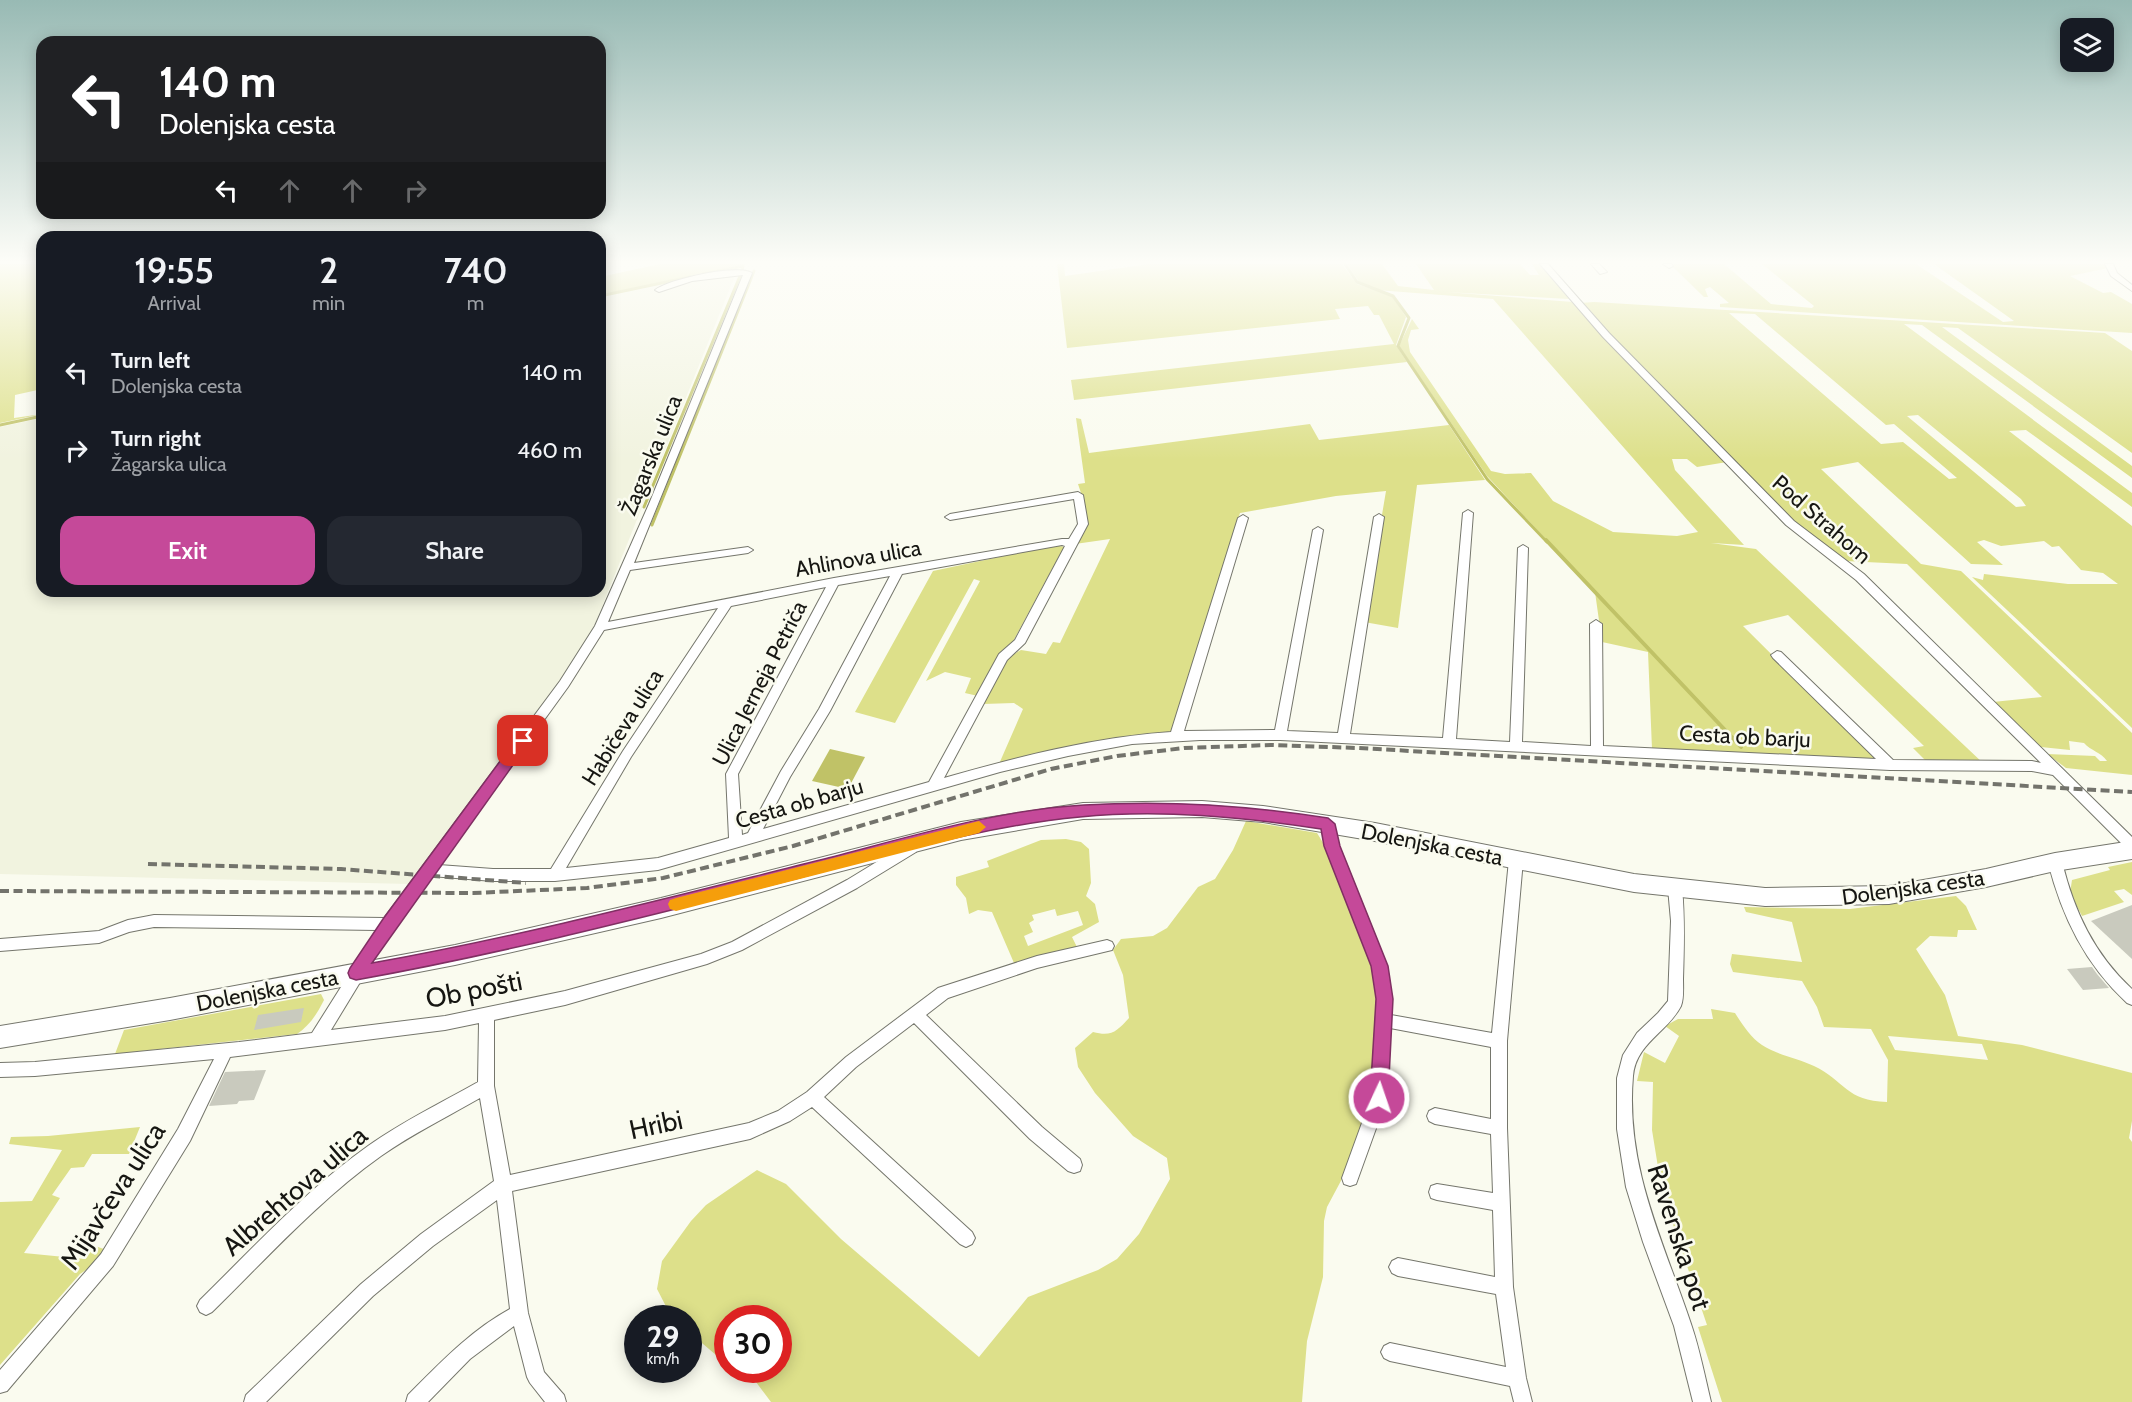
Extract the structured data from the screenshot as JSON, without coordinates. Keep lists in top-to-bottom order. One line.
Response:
{"streets":{"main road":["Dolenjska cesta"],"street":["Žagarska ulica","Pod Strahom","Ahlinova ulica","Ulica Jerneja Petriča","Habičeva ulica","Cesta ob barju","Ob pošti","Hribi","Albrehtova ulica","Mijavčeva ulica","Ravenska pot"]},"crossings":[["Žagarska ulica","Ahlinova ulica"],["Žagarska ulica","Cesta ob barju"],["Žagarska ulica","Dolenjska cesta"],["Žagarska ulica","Ob pošti"],["Pod Strahom","Cesta ob barju"],["Ahlinova ulica","Ulica Jerneja Petriča"],["Ahlinova ulica","Habičeva ulica"],["Ulica Jerneja Petriča","Cesta ob barju"],["Habičeva ulica","Cesta ob barju"],["Dolenjska cesta","Ob pošti"],["Dolenjska cesta","Ravenska pot"],["Ob pošti","Mijavčeva ulica"]],"page":{"turn":["140 m","Dolenjska cesta"],"eta":["19:55","Arrival","2","min","740","m"],"list":[{"name":"Turn left","note":"Dolenjska cesta","value":"140 m"},{"name":"Turn right","note":"Žagarska ulica","value":"460 m"}],"buttons":["Exit","Share"],"speed":"29 km/h","limit":"30"}}
